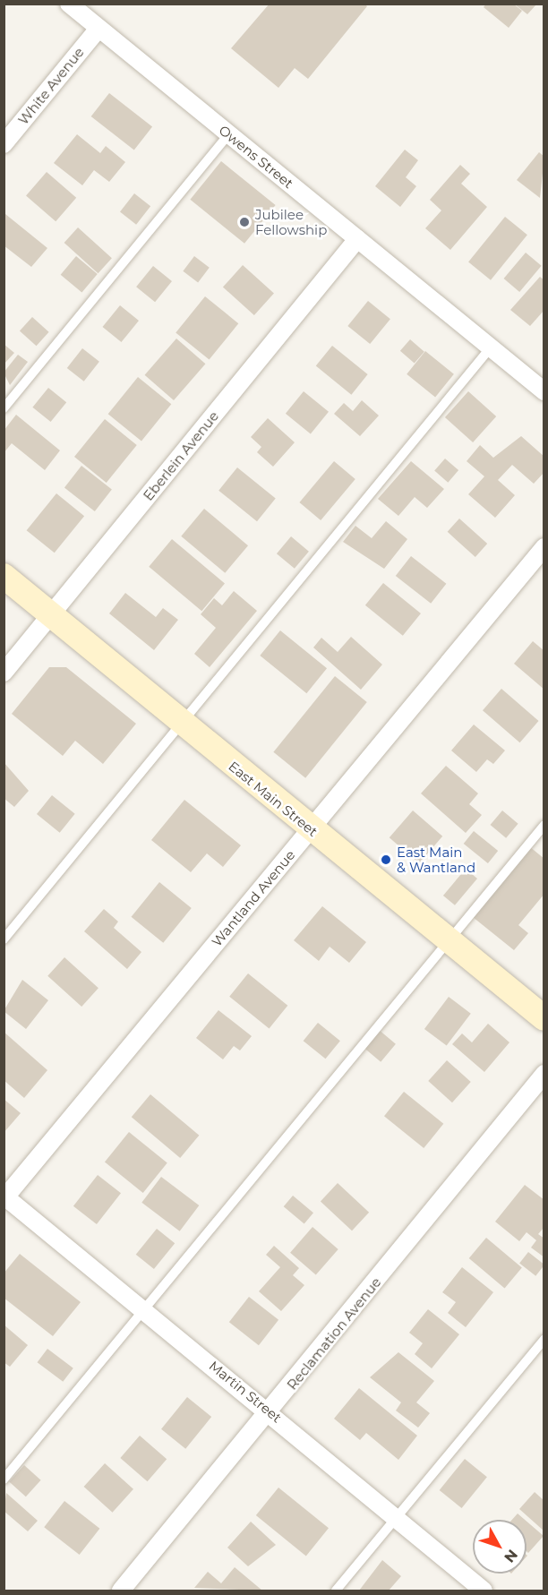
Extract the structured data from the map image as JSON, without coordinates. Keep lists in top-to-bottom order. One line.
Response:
{"streets":{"street":["White Avenue","Owens Street","Eberlein Avenue","East Main Street","Wantland Avenue","Reclamation Avenue","Martin Street"]},"crossings":[["White Avenue","Owens Street"],["Owens Street","Eberlein Avenue"],["Eberlein Avenue","East Main Street"],["East Main Street","Wantland Avenue"],["Wantland Avenue","Martin Street"],["Reclamation Avenue","Martin Street"]],"places":["Jubilee Fellowship","East Main & Wantland"],"north":"bottom right"}
